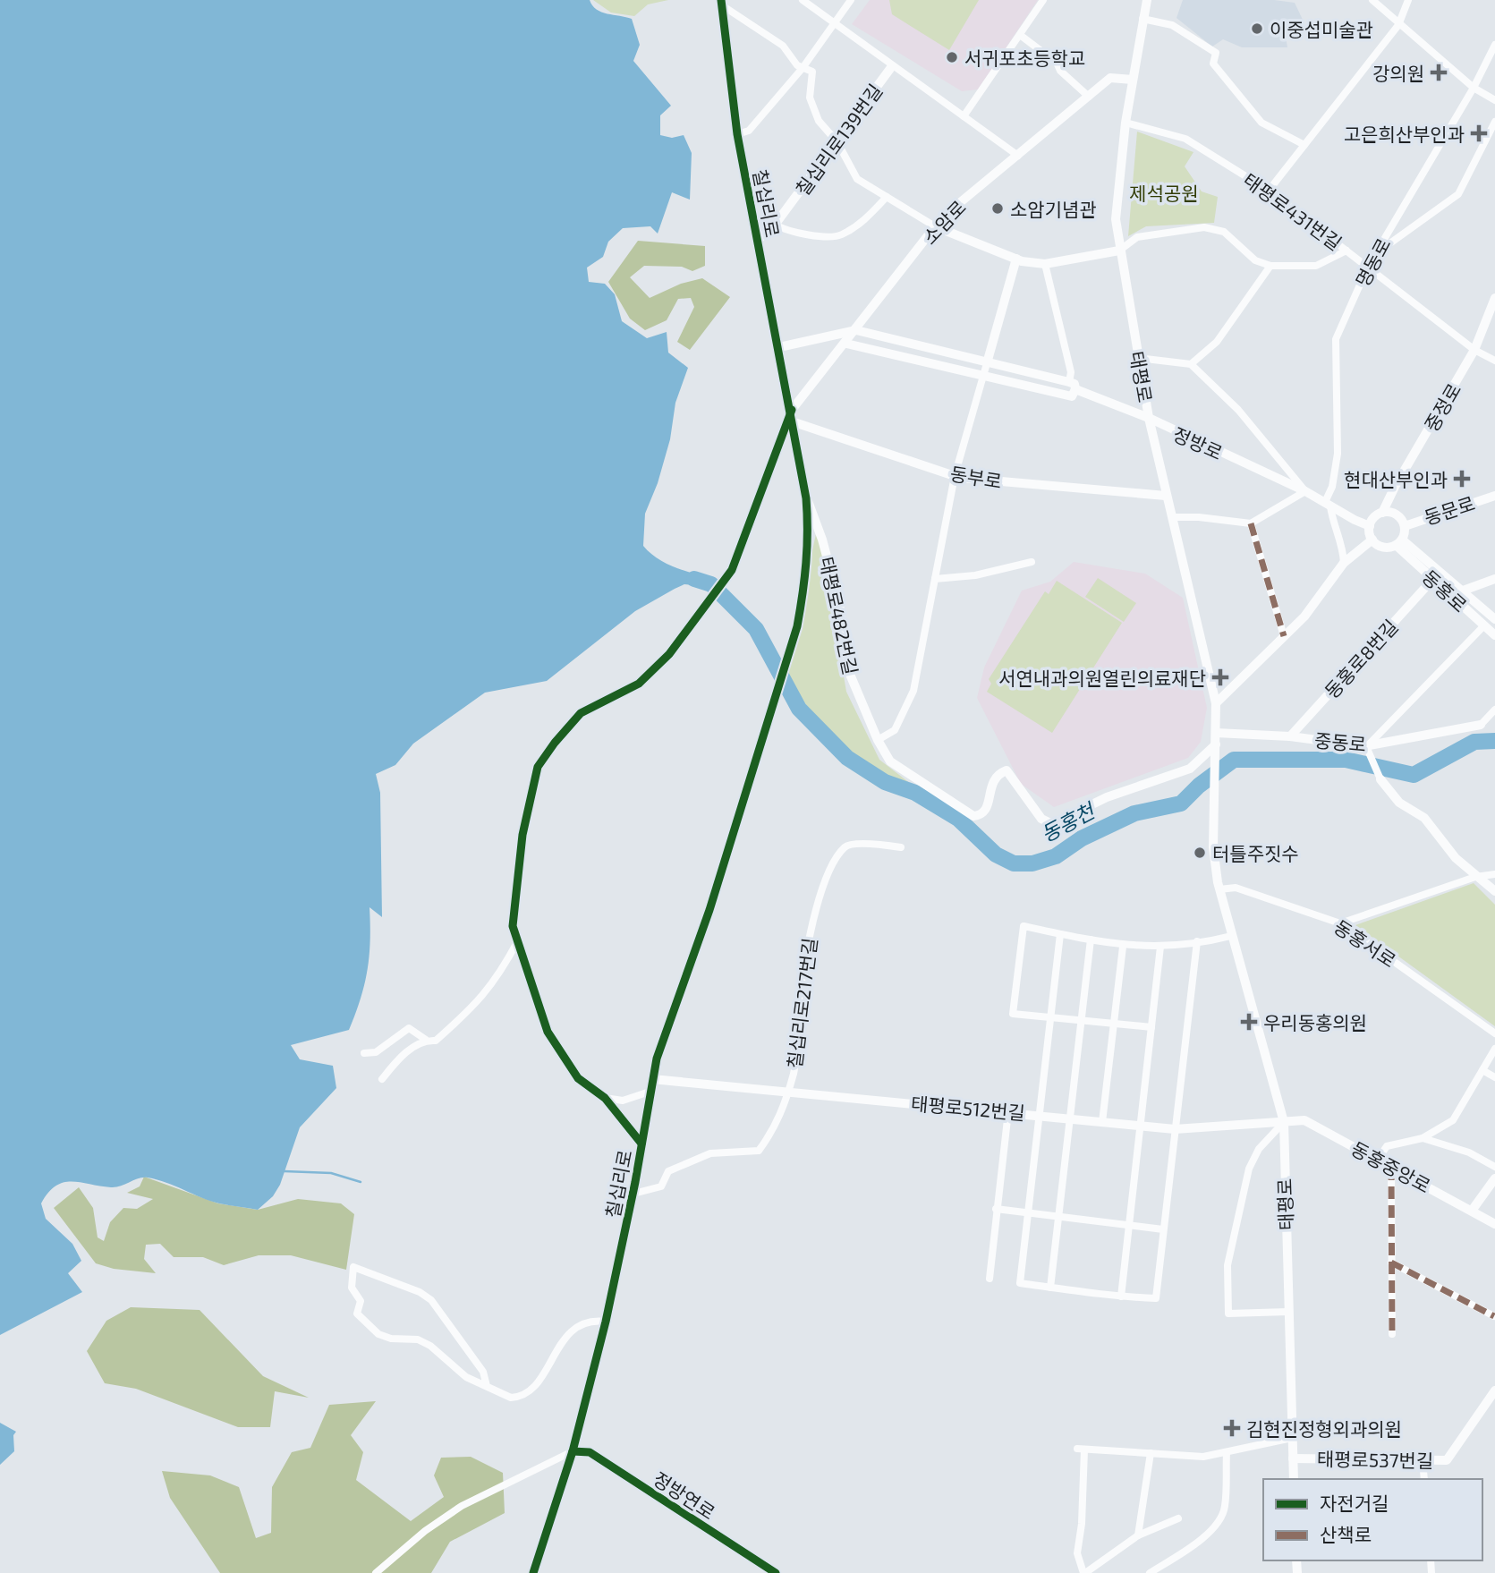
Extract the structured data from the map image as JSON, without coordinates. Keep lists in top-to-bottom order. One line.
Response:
{"streets":{"main road":["칠십리로","태평로","정방로","동문로","동홍로","정방연로"],"street":["칠십리로139번길","태평로431번길","소암로","명동로","중정로","동부로","태평로482번길","동홍로8번길","중동로","동홍서로","칠십리로217번길","태평로512번길","동홍중앙로","태평로537번길"]},"crossings":[["칠십리로139번길","칠십리로"],["칠십리로","소암로"],["칠십리로","동부로"],["칠십리로","태평로482번길"],["칠십리로","칠십리로217번길"],["칠십리로","태평로512번길"],["칠십리로","정방연로"],["태평로431번길","명동로"],["태평로431번길","태평로"],["태평로431번길","중정로"],["소암로","태평로"],["소암로","정방로"],["명동로","정방로"],["태평로","정방로"],["태평로","동부로"],["태평로","태평로482번길"],["태평로","중동로"],["태평로","동홍서로"],["태평로","태평로512번길"],["태평로","동홍중앙로"],["태평로","태평로537번길"],["중정로","정방로"],["중정로","동문로"],["중정로","동홍로"],["정방로","동문로"],["정방로","동홍로"],["동문로","동홍로"],["동홍로","동홍로8번길"],["동홍로8번길","중동로"],["칠십리로217번길","태평로512번길"],["태평로512번길","동홍중앙로"]],"water":["동홍천"],"parks":["제석공원"],"places":{"other":["이중섭미술관","서귀포초등학교","소암기념관","터틀주짓수"],"health":["강의원","고은희산부인과","현대산부인과","서연내과의원열린의료재단","우리동홍의원","김현진정형외과의원"]},"legend":["자전거길","산책로"]}
